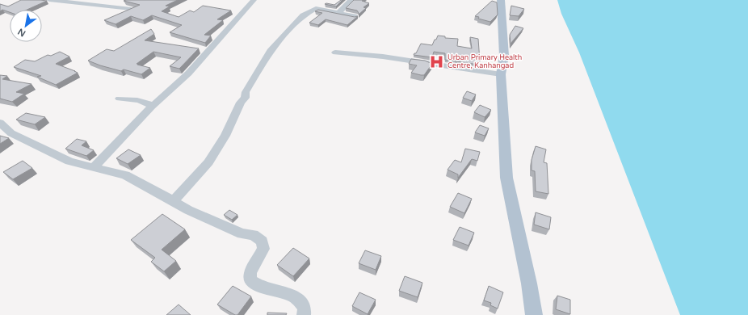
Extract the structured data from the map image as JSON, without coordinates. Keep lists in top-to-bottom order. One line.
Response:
{"places":{"hospital":["Urban Primary Health Centre, Kanhangad"]},"north":"bottom left"}
